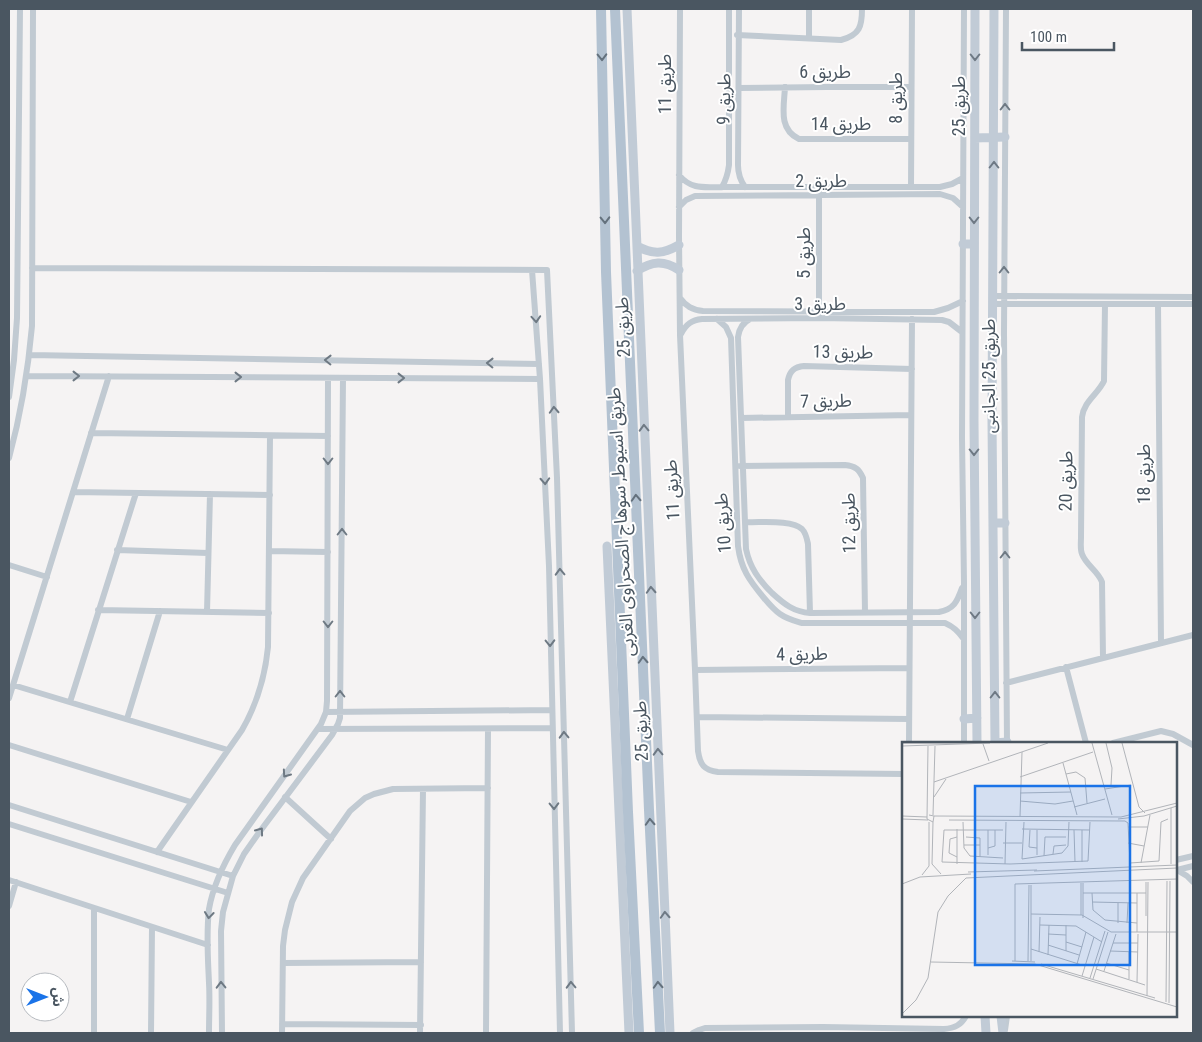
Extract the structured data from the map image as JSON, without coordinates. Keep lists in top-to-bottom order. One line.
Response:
{"streets":{"main road":["طريق اسيوط, سوهاج الصحراوى الغربى"],"street":["طريق 6","طريق 11","طريق 8","طريق 9","طريق 25","طريق 14","طريق 2","طريق 5","طريق 3","طريق 13","طريق 25 الجانبى","طريق 7","طريق 18","طريق 20","طريق 10","طريق 12","طريق 4"]},"crossings":[["طريق 6","طريق 8"],["طريق 6","طريق 9"],["طريق 6","طريق 14"],["طريق 11","طريق 2"],["طريق 11","طريق 3"],["طريق 11","طريق 4"],["طريق 8","طريق 14"],["طريق 8","طريق 2"],["طريق 9","طريق 2"],["طريق 2","طريق 5"],["طريق 5","طريق 3"],["طريق 3","طريق 10"],["طريق 13","طريق 7"],["طريق 7","طريق 10"],["طريق 10","طريق 12"]],"scale_bar":"100 m","north":"right"}
